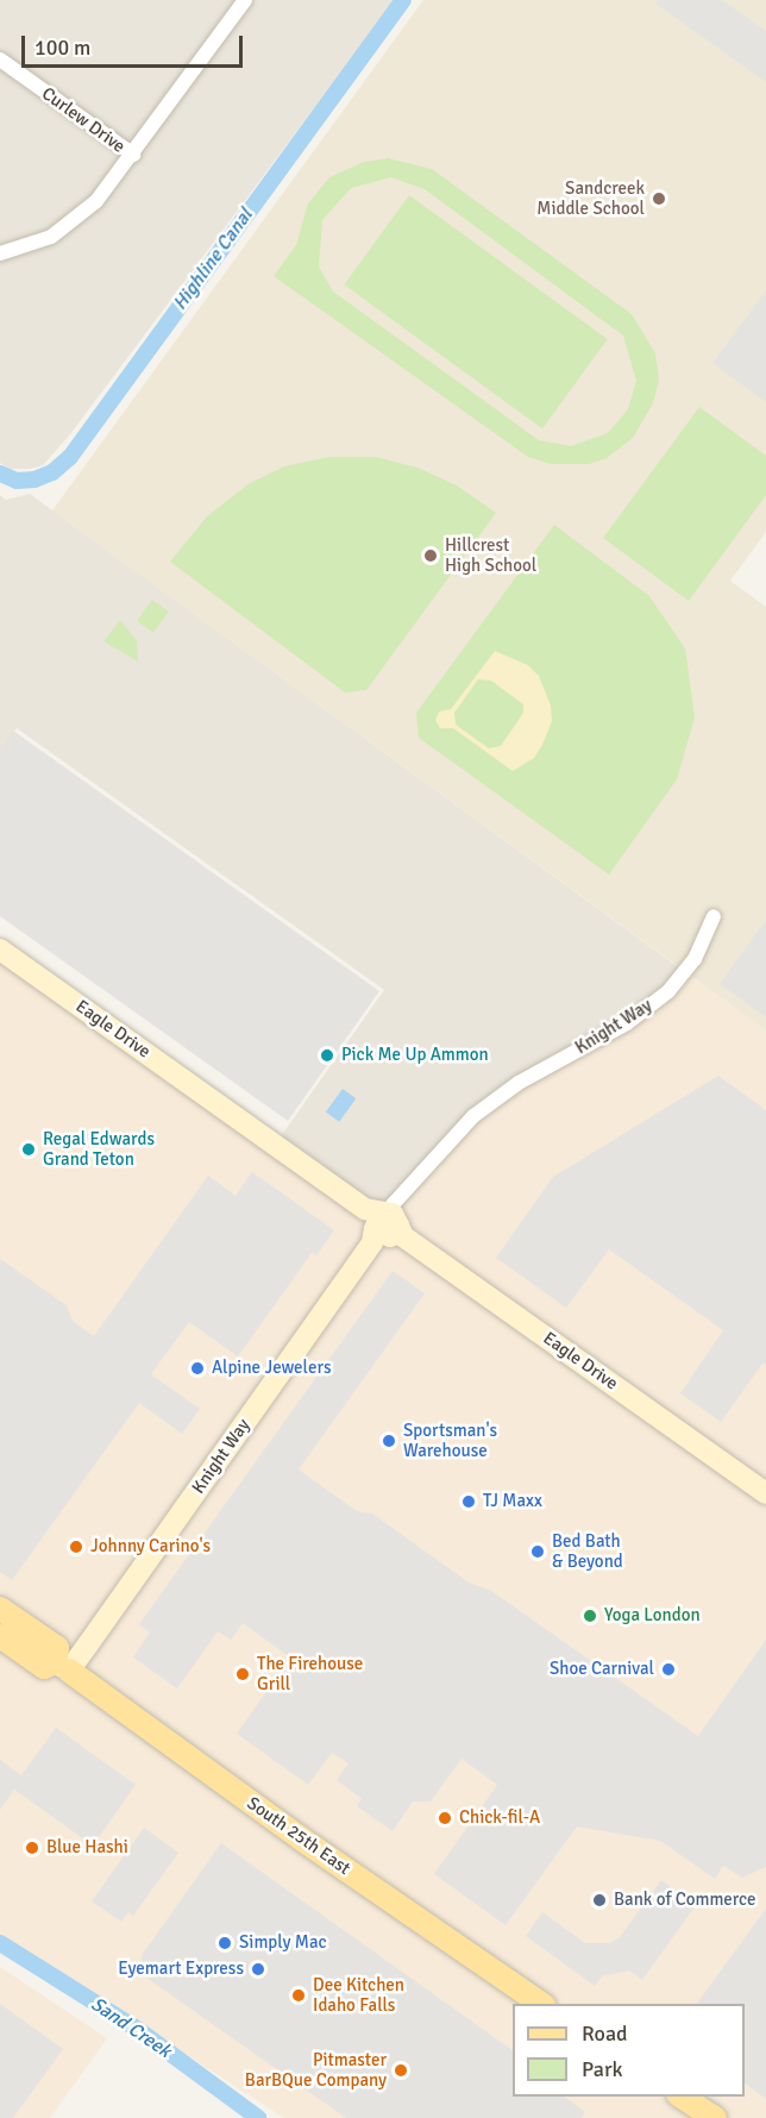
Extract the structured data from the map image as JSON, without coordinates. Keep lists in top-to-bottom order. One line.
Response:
{"streets":{"main road":["South 25th East"],"street":["Curlew Drive","Knight Way","Eagle Drive"]},"crossings":[["Knight Way","Eagle Drive"],["Knight Way","South 25th East"]],"water":["Highline Canal","Sand Creek"],"places":["Sandcreek Middle School","Hillcrest High School","Pick Me Up Ammon","Regal Edwards Grand Teton","Alpine Jewelers","Sportsman's Warehouse","TJ Maxx","Johnny Carino's","Bed Bath & Beyond","Yoga London","Shoe Carnival","The Firehouse Grill","Chick-fil-A","Blue Hashi","Bank of Commerce","Simply Mac","Eyemart Express","Dee Kitchen Idaho Falls","Pitmaster BarBQue Company"],"legend":["Road","Park"],"scale_bar":"100 m"}
